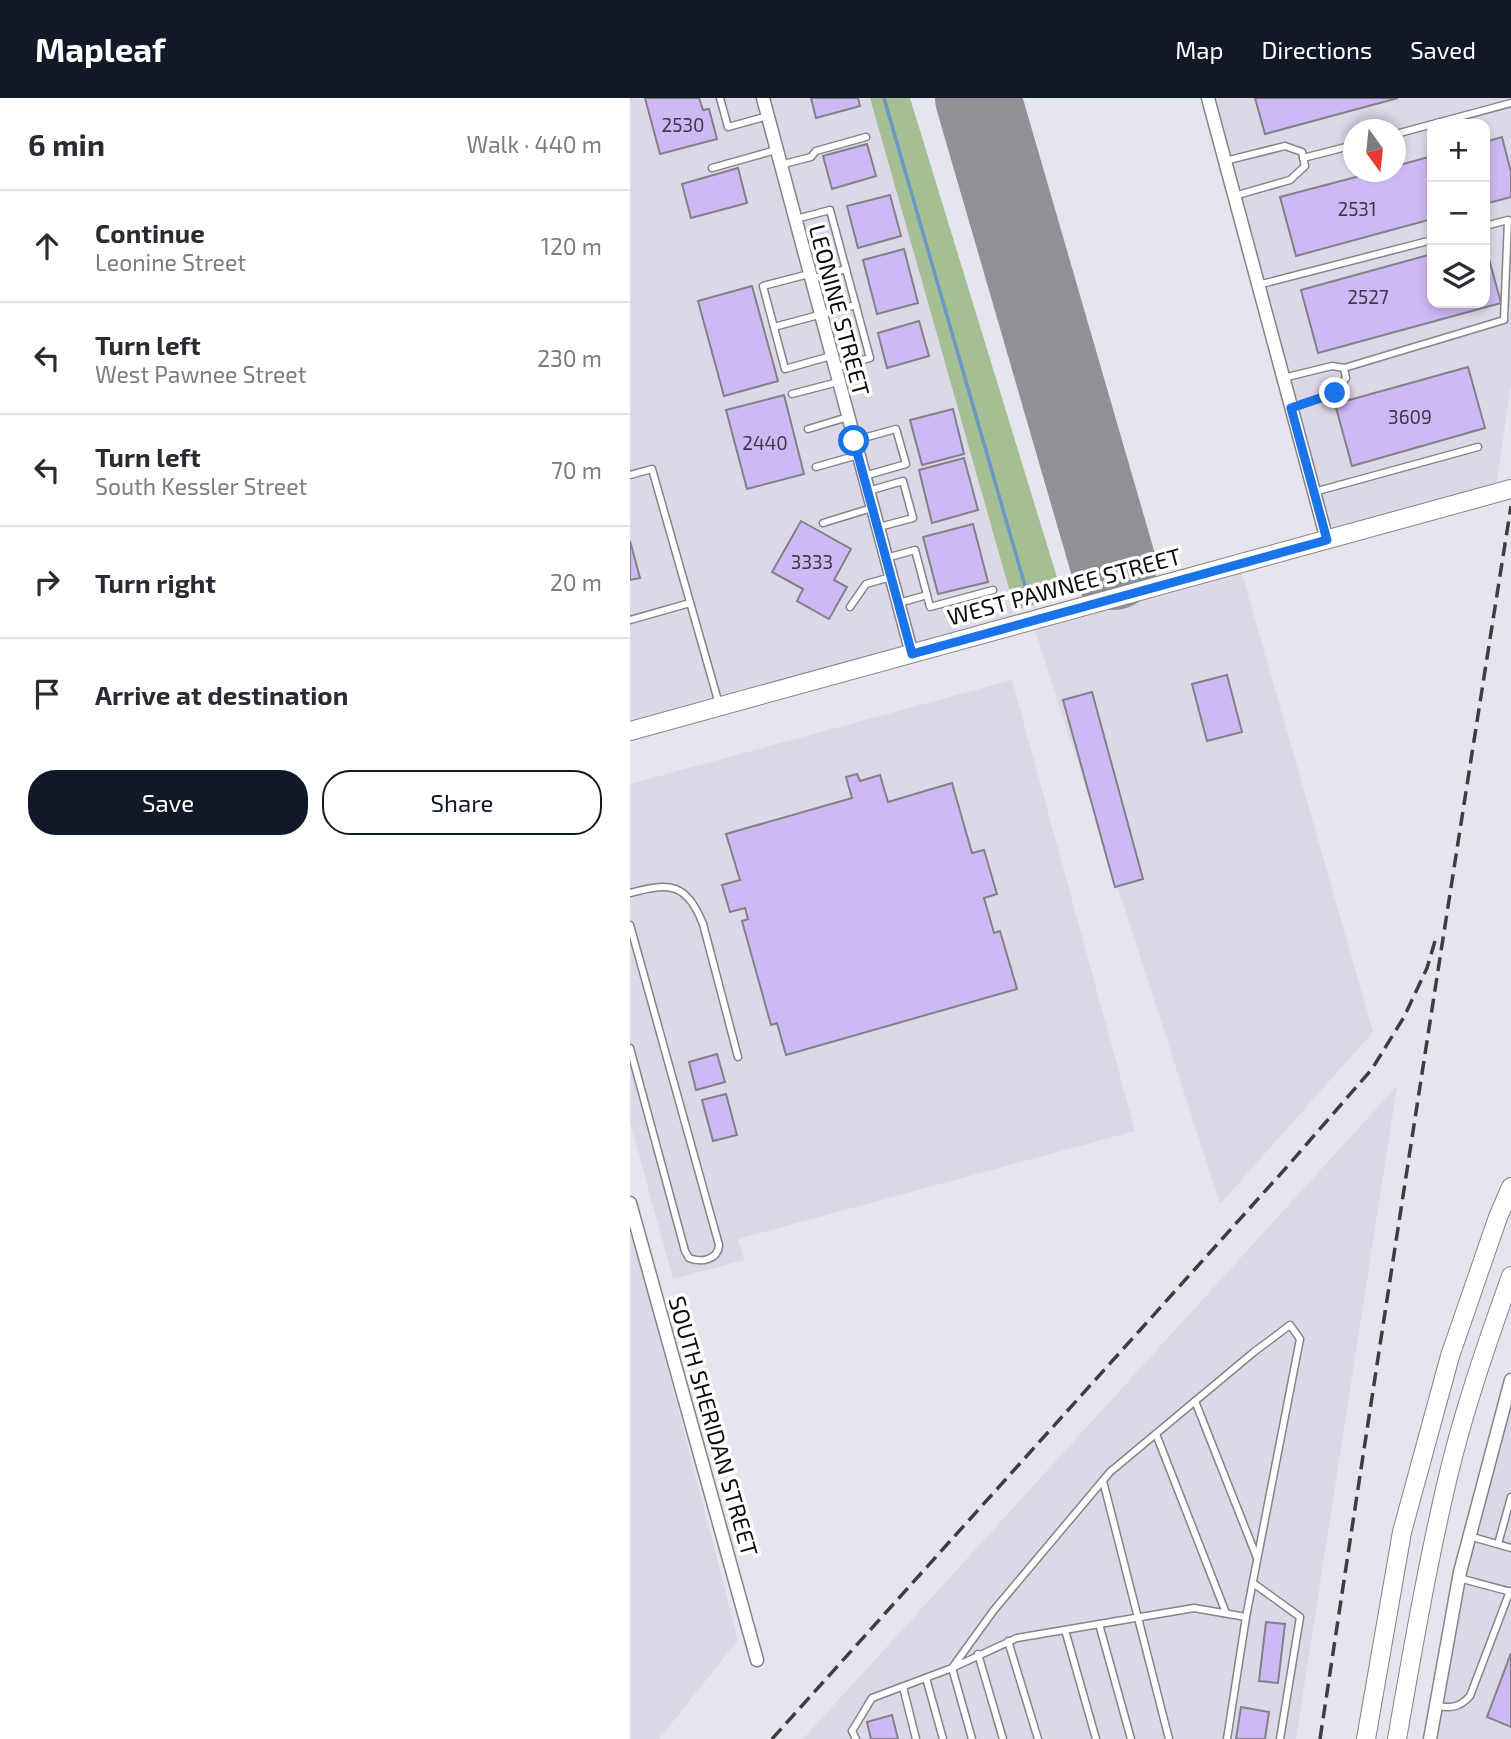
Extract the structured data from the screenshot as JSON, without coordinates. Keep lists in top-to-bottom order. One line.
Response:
{"streets":{"main road":["WEST PAWNEE STREET"],"street":["LEONINE STREET","SOUTH SHERIDAN STREET"]},"crossings":[["LEONINE STREET","WEST PAWNEE STREET"]],"house_numbers":["2530","2531","2527","3609","2440","3333"],"north":"bottom","page":{"header":"Mapleaf","nav":["Map","Directions","Saved"],"heading":["6 min","Walk · 440 m"],"map_buttons":["+","−"],"list":[["Continue","Leonine Street","120 m"],["Turn left","West Pawnee Street","230 m"],["Turn left","South Kessler Street","70 m"],["Turn right","20 m"],"Arrive at destination"],"buttons":["Save","Share"]}}
